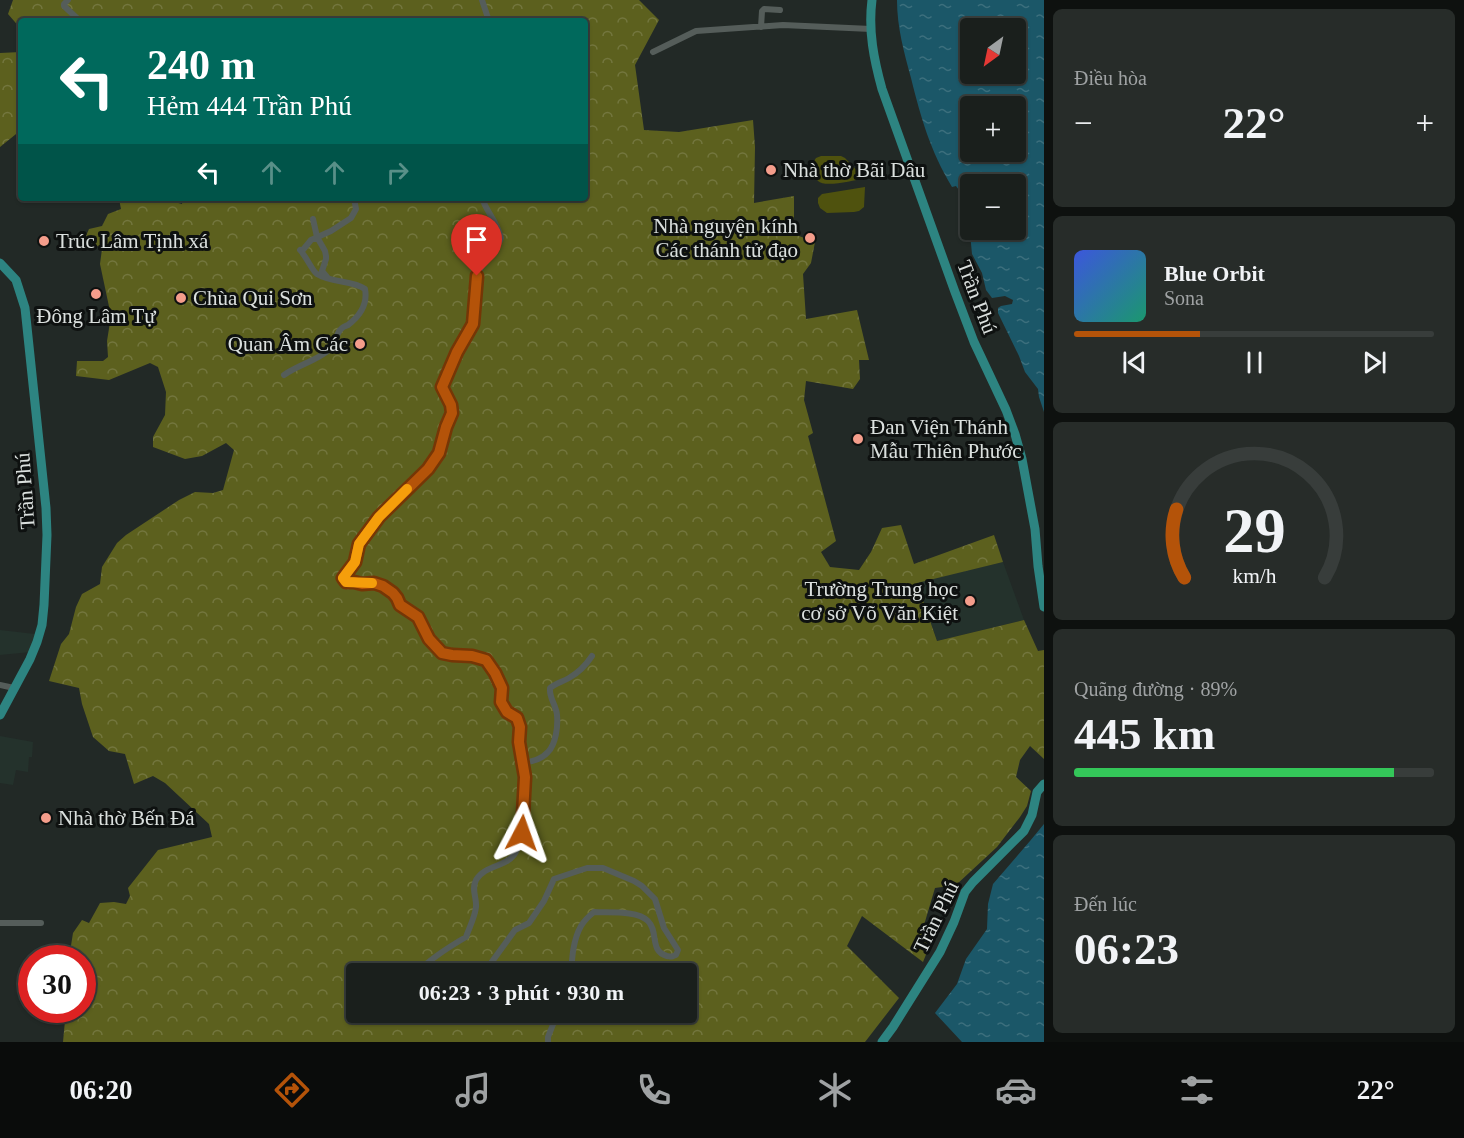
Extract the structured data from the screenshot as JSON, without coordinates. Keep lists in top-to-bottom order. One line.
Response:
{"streets":{"main road":["Trần Phú"]},"places":["Nhà thờ Bãi Dâu","Nhà nguyện kính Các thánh tử đạo","Trúc Lâm Tịnh xá","Đông Lâm Tự","Chùa Qui Sơn","Quan Âm Các","Đan Viện Thánh Mẫu Thiên Phước","Trường Trung học cơ sở Võ Văn Kiệt","Nhà thờ Bến Đá"],"north":"bottom left","page":{"tile":["Điều hòa",["Quãng đường · 89%","445 km"],["Đến lúc","06:23"]],"map_buttons":["+","−"],"turn":["240 m","Hẻm 444 Trần Phú"],"heat":["−","22°","+"],"song":["Blue Orbit","Sona"],"limit":"30","trip":"06:23 · 3 phút · 930 m","tabs":["06:20","22°"],"gauge":["29","km/h"]}}
